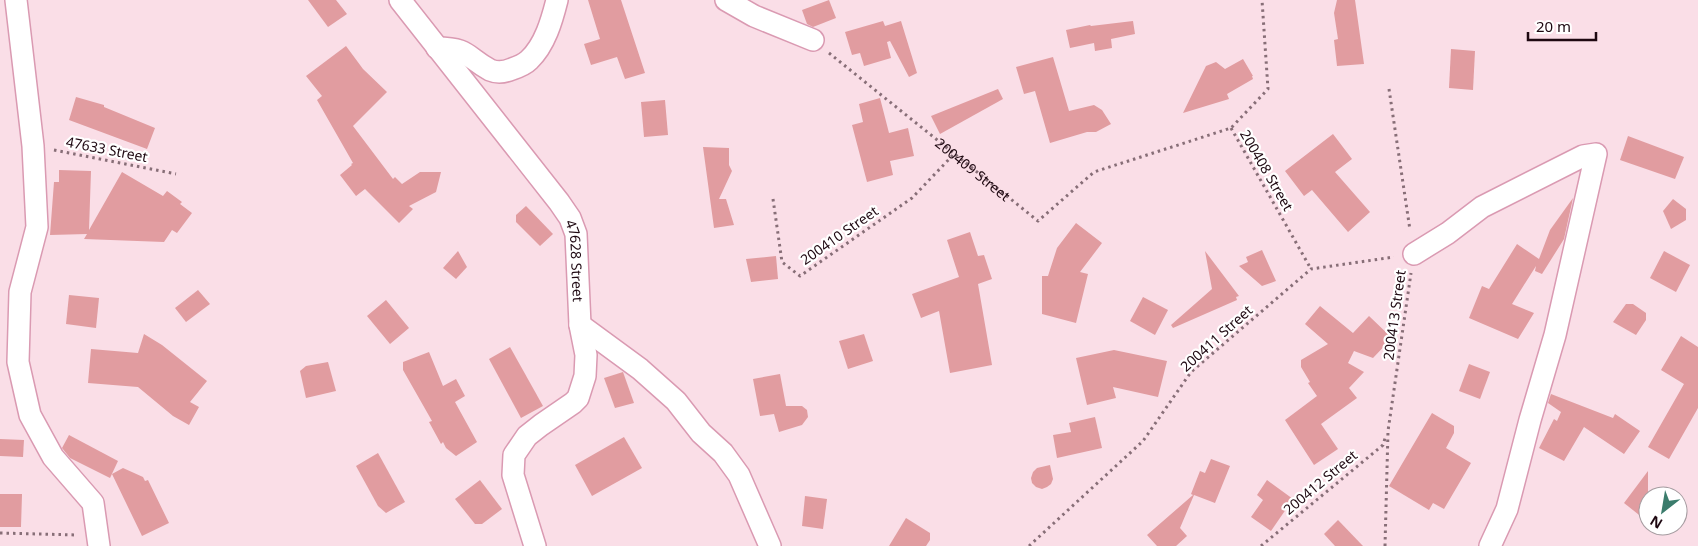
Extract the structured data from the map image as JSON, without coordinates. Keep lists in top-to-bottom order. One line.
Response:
{"streets":{"street":["47628 Street"],"path":["47633 Street","200409 Street","200408 Street","200410 Street","200413 Street","200411 Street","200412 Street"]},"crossings":[["200409 Street","200408 Street"],["200409 Street","200410 Street"],["200408 Street","200411 Street"],["200413 Street","200412 Street"]],"scale_bar":"20 m","north":"bottom left"}
